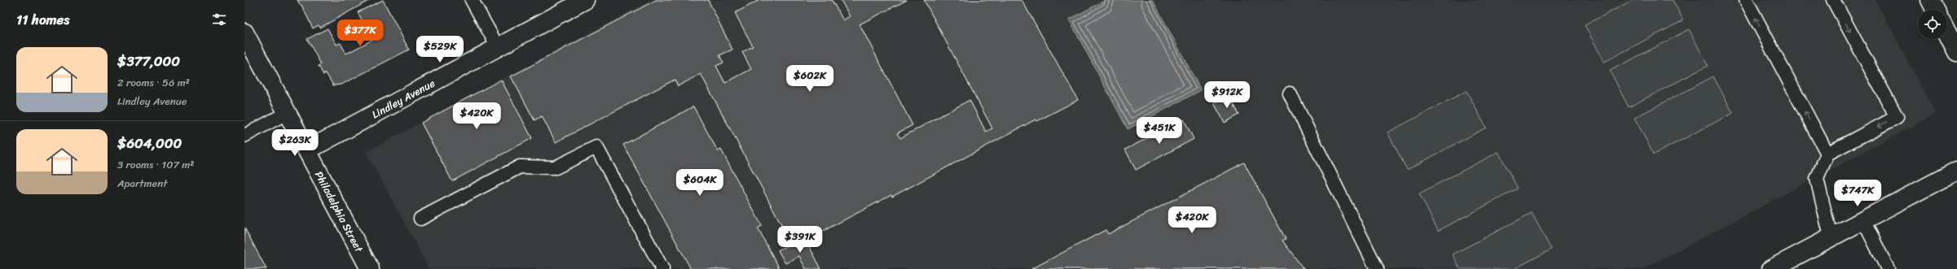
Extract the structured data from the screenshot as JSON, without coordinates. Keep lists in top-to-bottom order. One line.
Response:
{"streets":{"street":["Lindley Avenue","Philadelphia Street"]},"crossings":[["Lindley Avenue","Philadelphia Street"]],"page":{"heading":"11 homes","price":["$377K","$529K","$602K","$912K","$420K","$451K","$263K","$604K","$747K","$420K","$391K"],"list":[{"name":"$377,000","note":"2 rooms · 56 m² · Lindley Avenue"},{"name":"$604,000","note":"3 rooms · 107 m² · Apartment"}]}}
